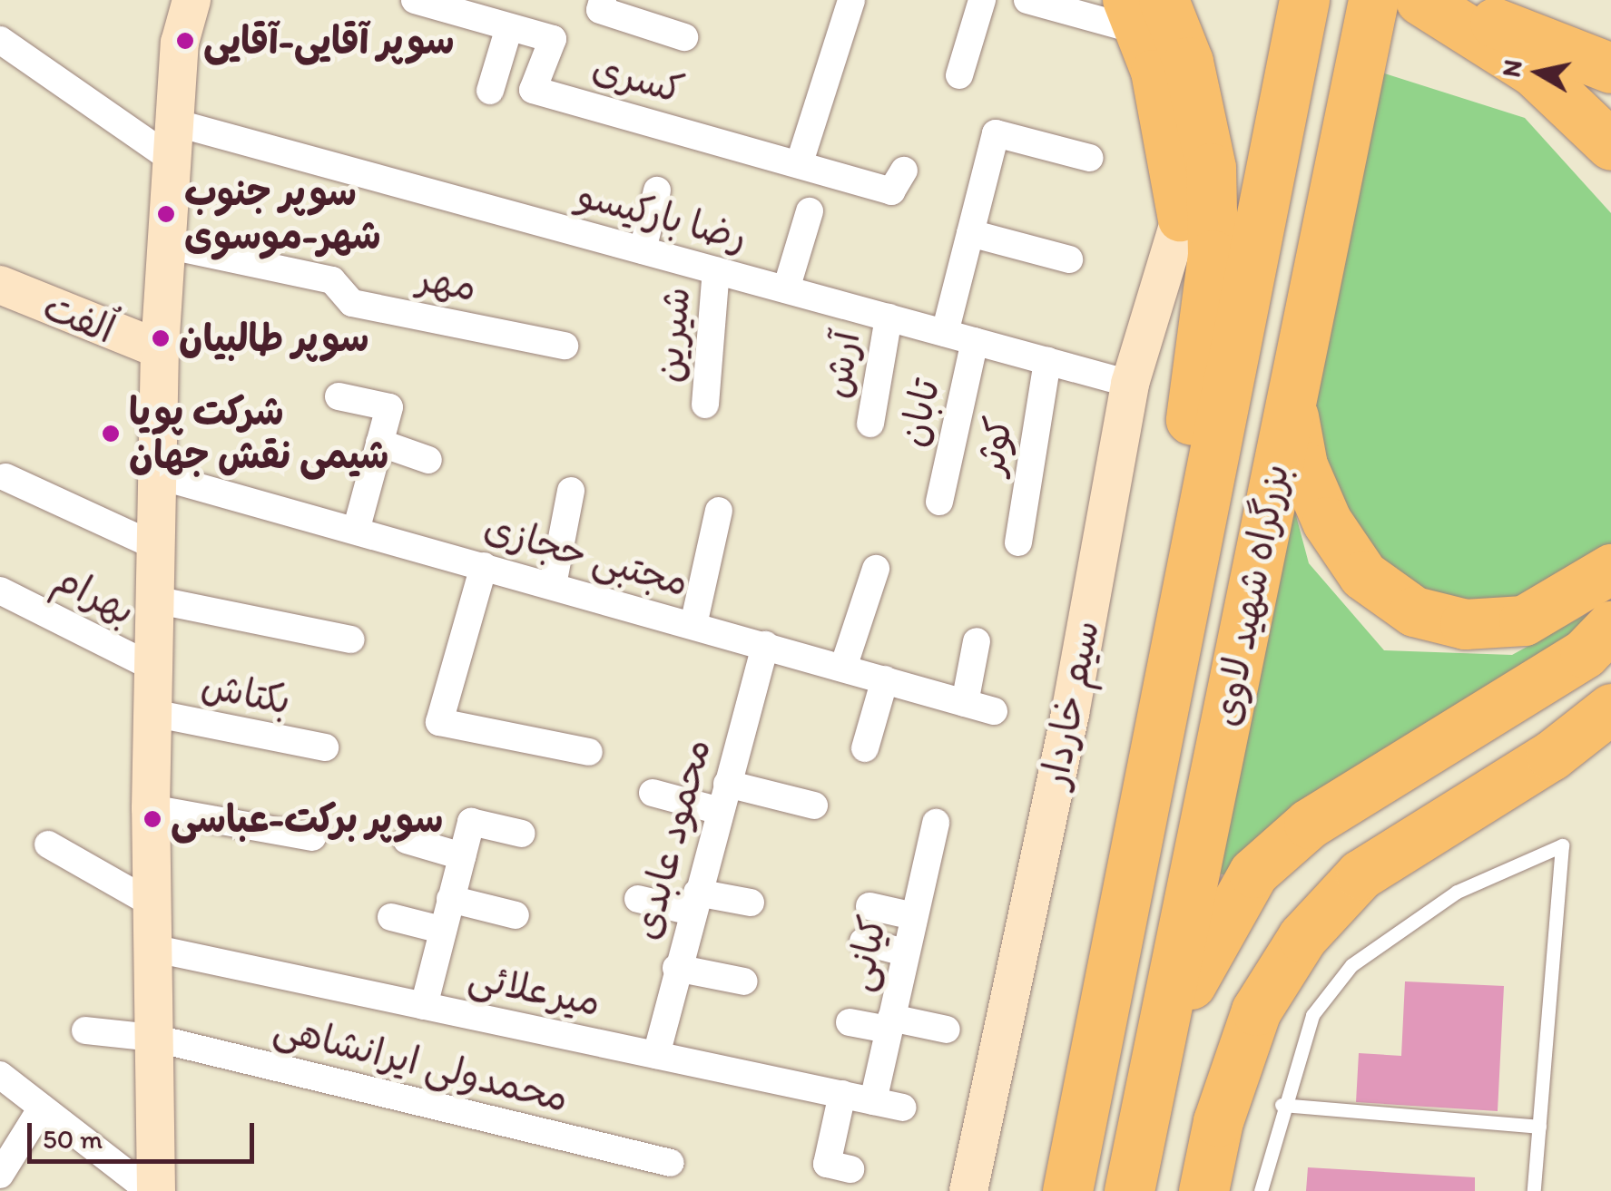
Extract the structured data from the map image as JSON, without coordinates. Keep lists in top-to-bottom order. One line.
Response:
{"streets":{"highway":["بزرگراه شهید لاوی"],"street":["کسری","رضا بارکیسو","مهر","اُلفت","شیرین","آرش","تابان","کوثر","مجتبی حجازی","بهرام","بکتاش","سیم خاردار","محمود عابدی","کیانی","میرعلائی","محمدولی ایرانشاهی"]},"crossings":[["رضا بارکیسو","شیرین"],["رضا بارکیسو","آرش"],["رضا بارکیسو","تابان"],["رضا بارکیسو","کوثر"],["رضا بارکیسو","سیم خاردار"],["مجتبی حجازی","محمود عابدی"],["محمود عابدی","میرعلائی"],["کیانی","میرعلائی"]],"places":["سوپر آقایی-آقایی","سوپر جنوب شهر-موسوی","سوپر طالبیان","شرکت پویا شیمی نقش جهان","سوپر برکت-عباسی"],"scale_bar":"50 m","north":"left"}
